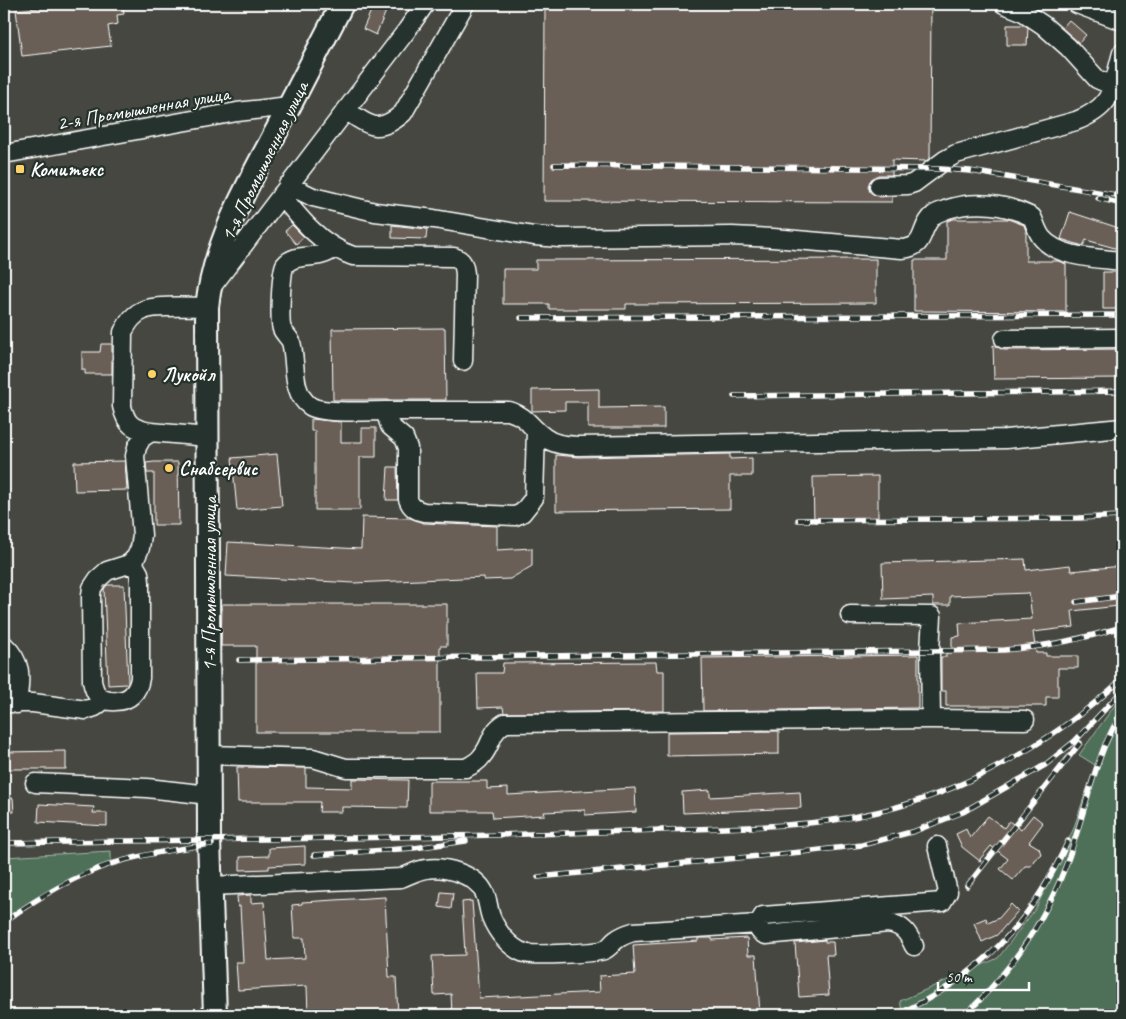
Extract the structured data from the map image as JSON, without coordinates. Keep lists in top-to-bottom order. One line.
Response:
{"streets":{"main road":["1-я Промышленная улица"],"street":["2-я Промышленная улица"]},"crossings":[["2-я Промышленная улица","1-я Промышленная улица"]],"places":{"transit":["Комитекс"],"other":["Лукойл","Снабсервис"]},"scale_bar":"50 m"}
